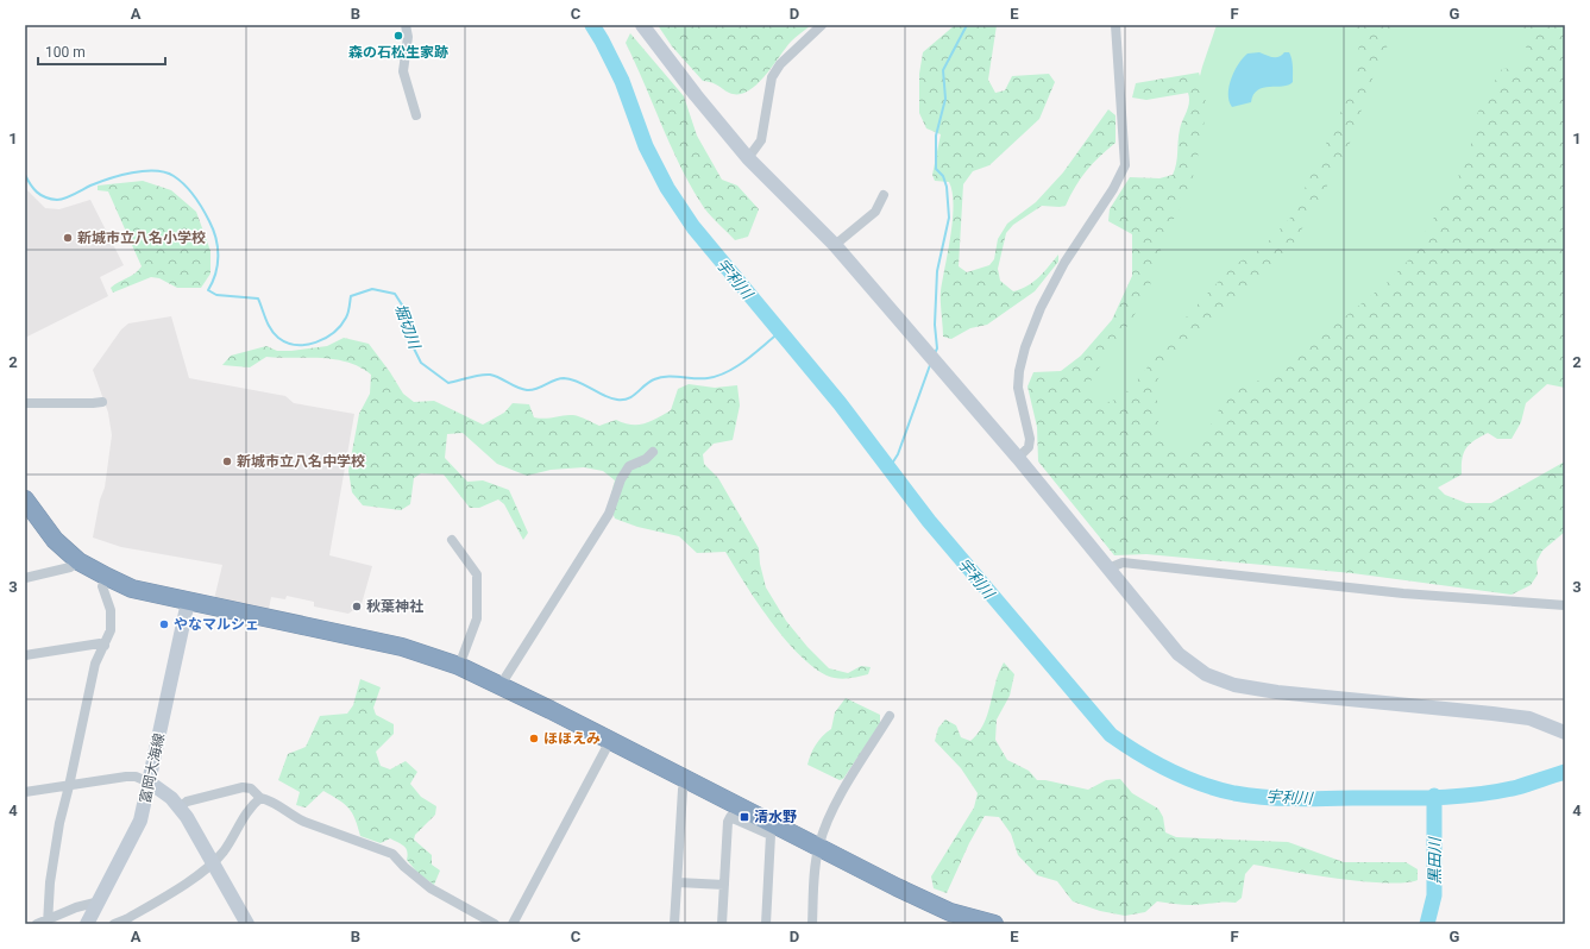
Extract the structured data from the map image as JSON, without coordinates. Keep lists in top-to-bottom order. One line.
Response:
{"streets":{"street":["富岡大海線"]},"water":["宇利川","堀切川","黒田川"],"places":{"other":["森の石松生家跡","新城市立八名小学校","新城市立八名中学校","秋葉神社","やなマルシェ","ほほえみ"],"transit":["清水野"]},"scale_bar":"100 m","grid":{"columns":["A","B","C","D","E","F","G"],"rows":["1","2","3","4"]}}
